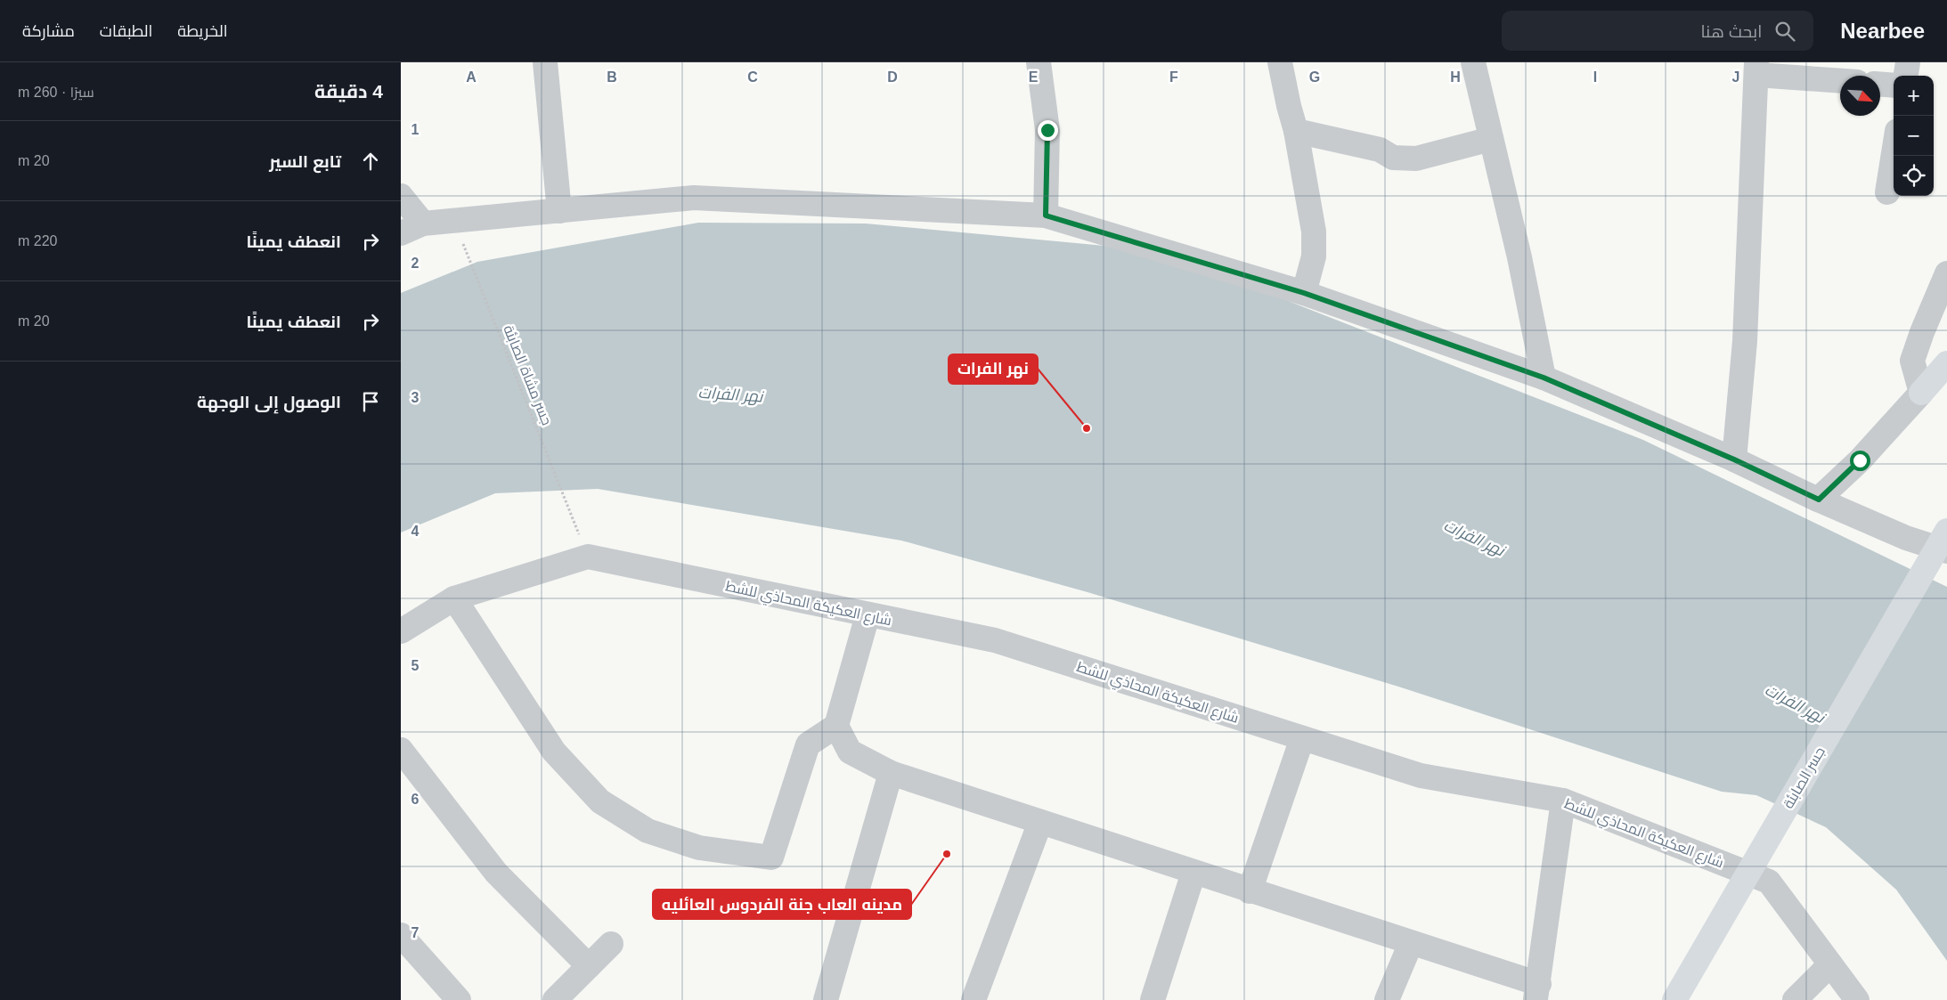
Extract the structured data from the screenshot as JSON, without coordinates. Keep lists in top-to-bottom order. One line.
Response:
{"streets":{"main road":["جسر الصابئة"],"street":["شارع العكيكة المحاذي للشط"],"path":["جسر مشاة الصابئة"]},"crossings":[["جسر مشاة الصابئة","شارع العكيكة المحاذي للشط"]],"water":["نهر الفرات"],"places":["نهر الفرات","مدينه العاب جنة الفردوس العائليه"],"north":"bottom right","page":{"header":"Nearbee","search":"ابحث هنا","nav":["الخريطة","الطبقات","مشاركة"],"heading":["4 دقيقة","سيرًا · 260 m"],"map_buttons":["+","−"],"list":[["تابع السير","20 m"],["انعطف يمينًا","220 m"],["انعطف يمينًا","20 m"],"الوصول إلى الوجهة"]},"grid":{"columns":["A","B","C","D","E","F","G","H","I","J"],"rows":["1","2","3","4","5","6","7"]}}
